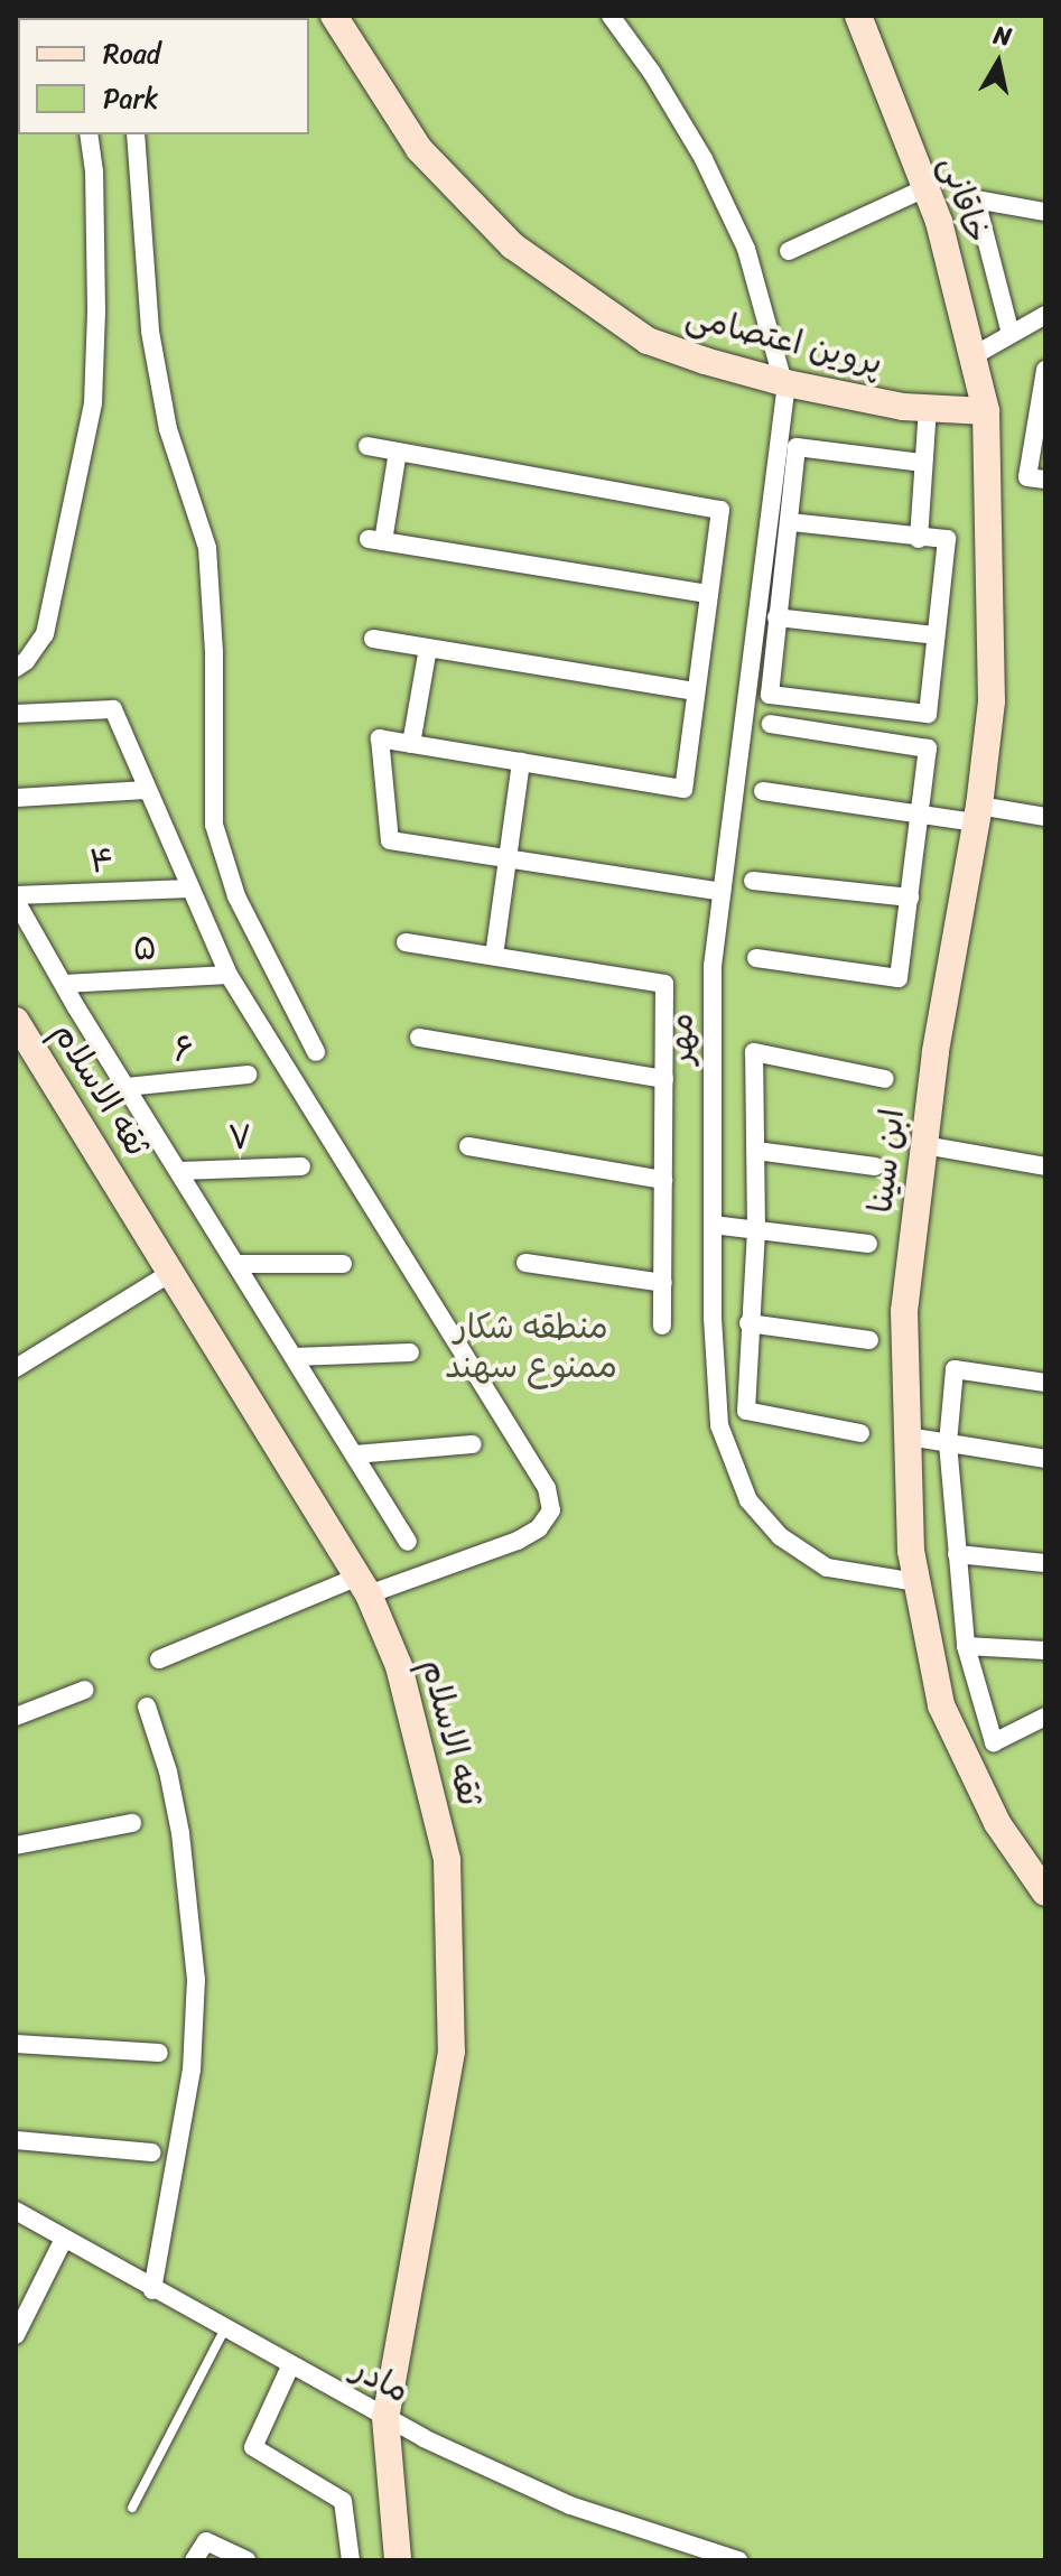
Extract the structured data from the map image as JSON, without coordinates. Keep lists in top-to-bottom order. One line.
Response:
{"streets":{"street":["خاقانی","پروین اعتصامی","۴","۵","مهر","۶","ثقه الاسلام","۷","ابن سینا","مادر"]},"crossings":[["خاقانی","پروین اعتصامی"],["خاقانی","ابن سینا"],["پروین اعتصامی","مهر"],["پروین اعتصامی","ابن سینا"],["مهر","ابن سینا"],["ثقه الاسلام","مادر"]],"parks":["منطقه شکار ممنوع سهند"],"legend":["Road","Park"],"north":"top"}
